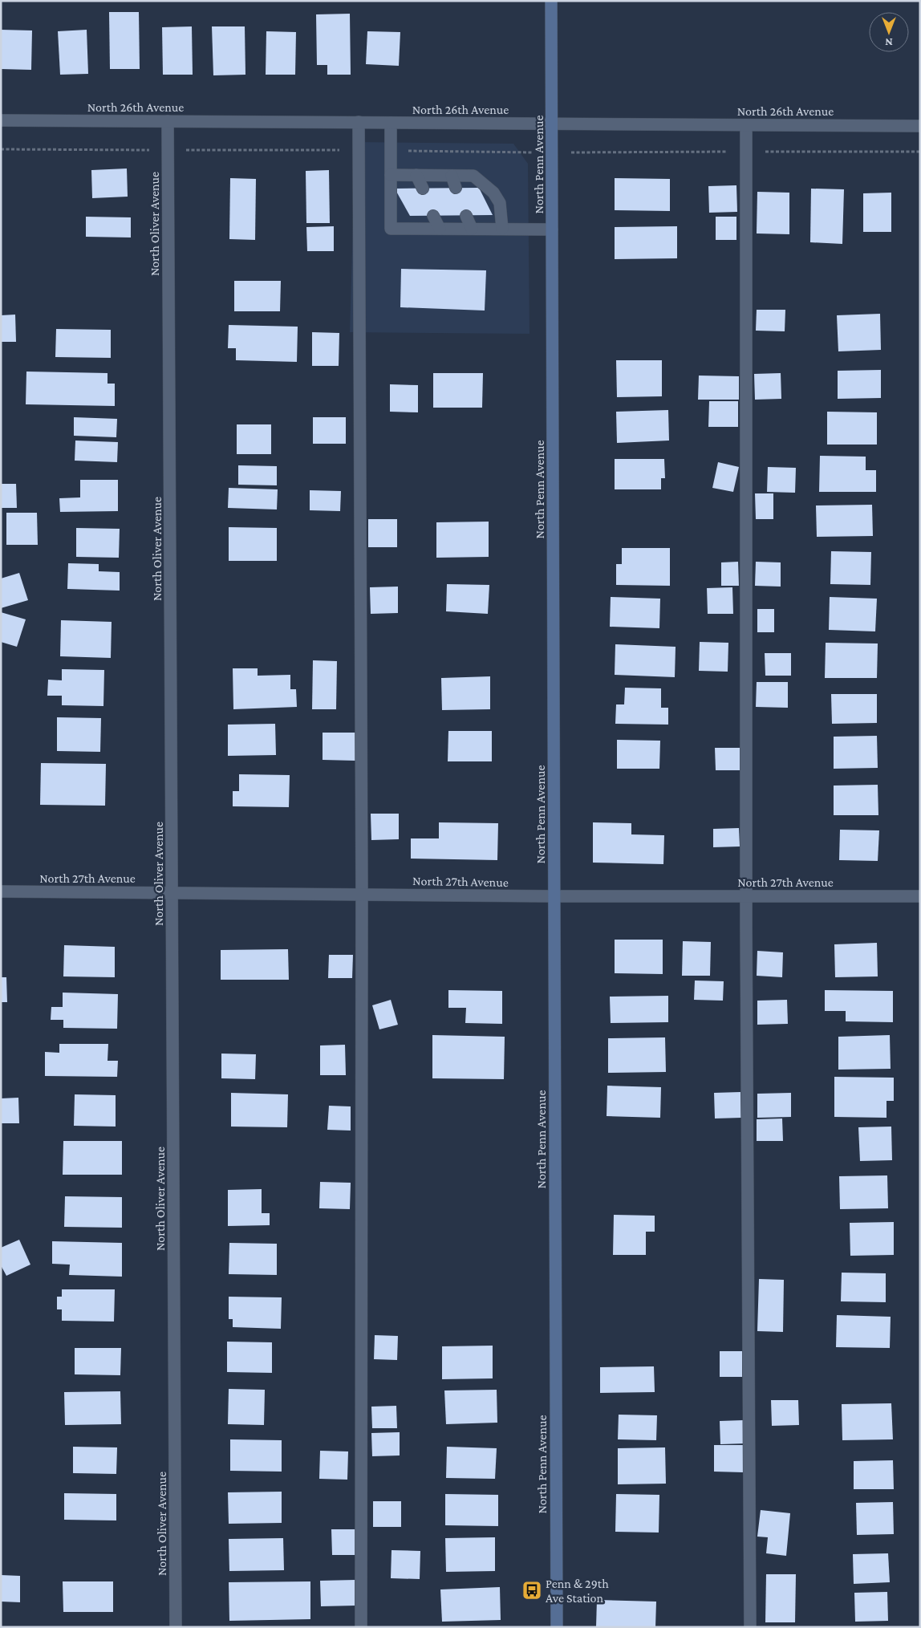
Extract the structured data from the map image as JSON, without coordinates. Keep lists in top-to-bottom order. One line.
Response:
{"streets":{"main road":["North Penn Avenue"],"street":["North 26th Avenue","North Oliver Avenue","North 27th Avenue"]},"crossings":[["North 26th Avenue","North Penn Avenue"],["North 26th Avenue","North Oliver Avenue"],["North Penn Avenue","North 27th Avenue"],["North Oliver Avenue","North 27th Avenue"]],"places":{"bus stop":["Penn & 29th Ave Station"]},"north":"bottom"}
